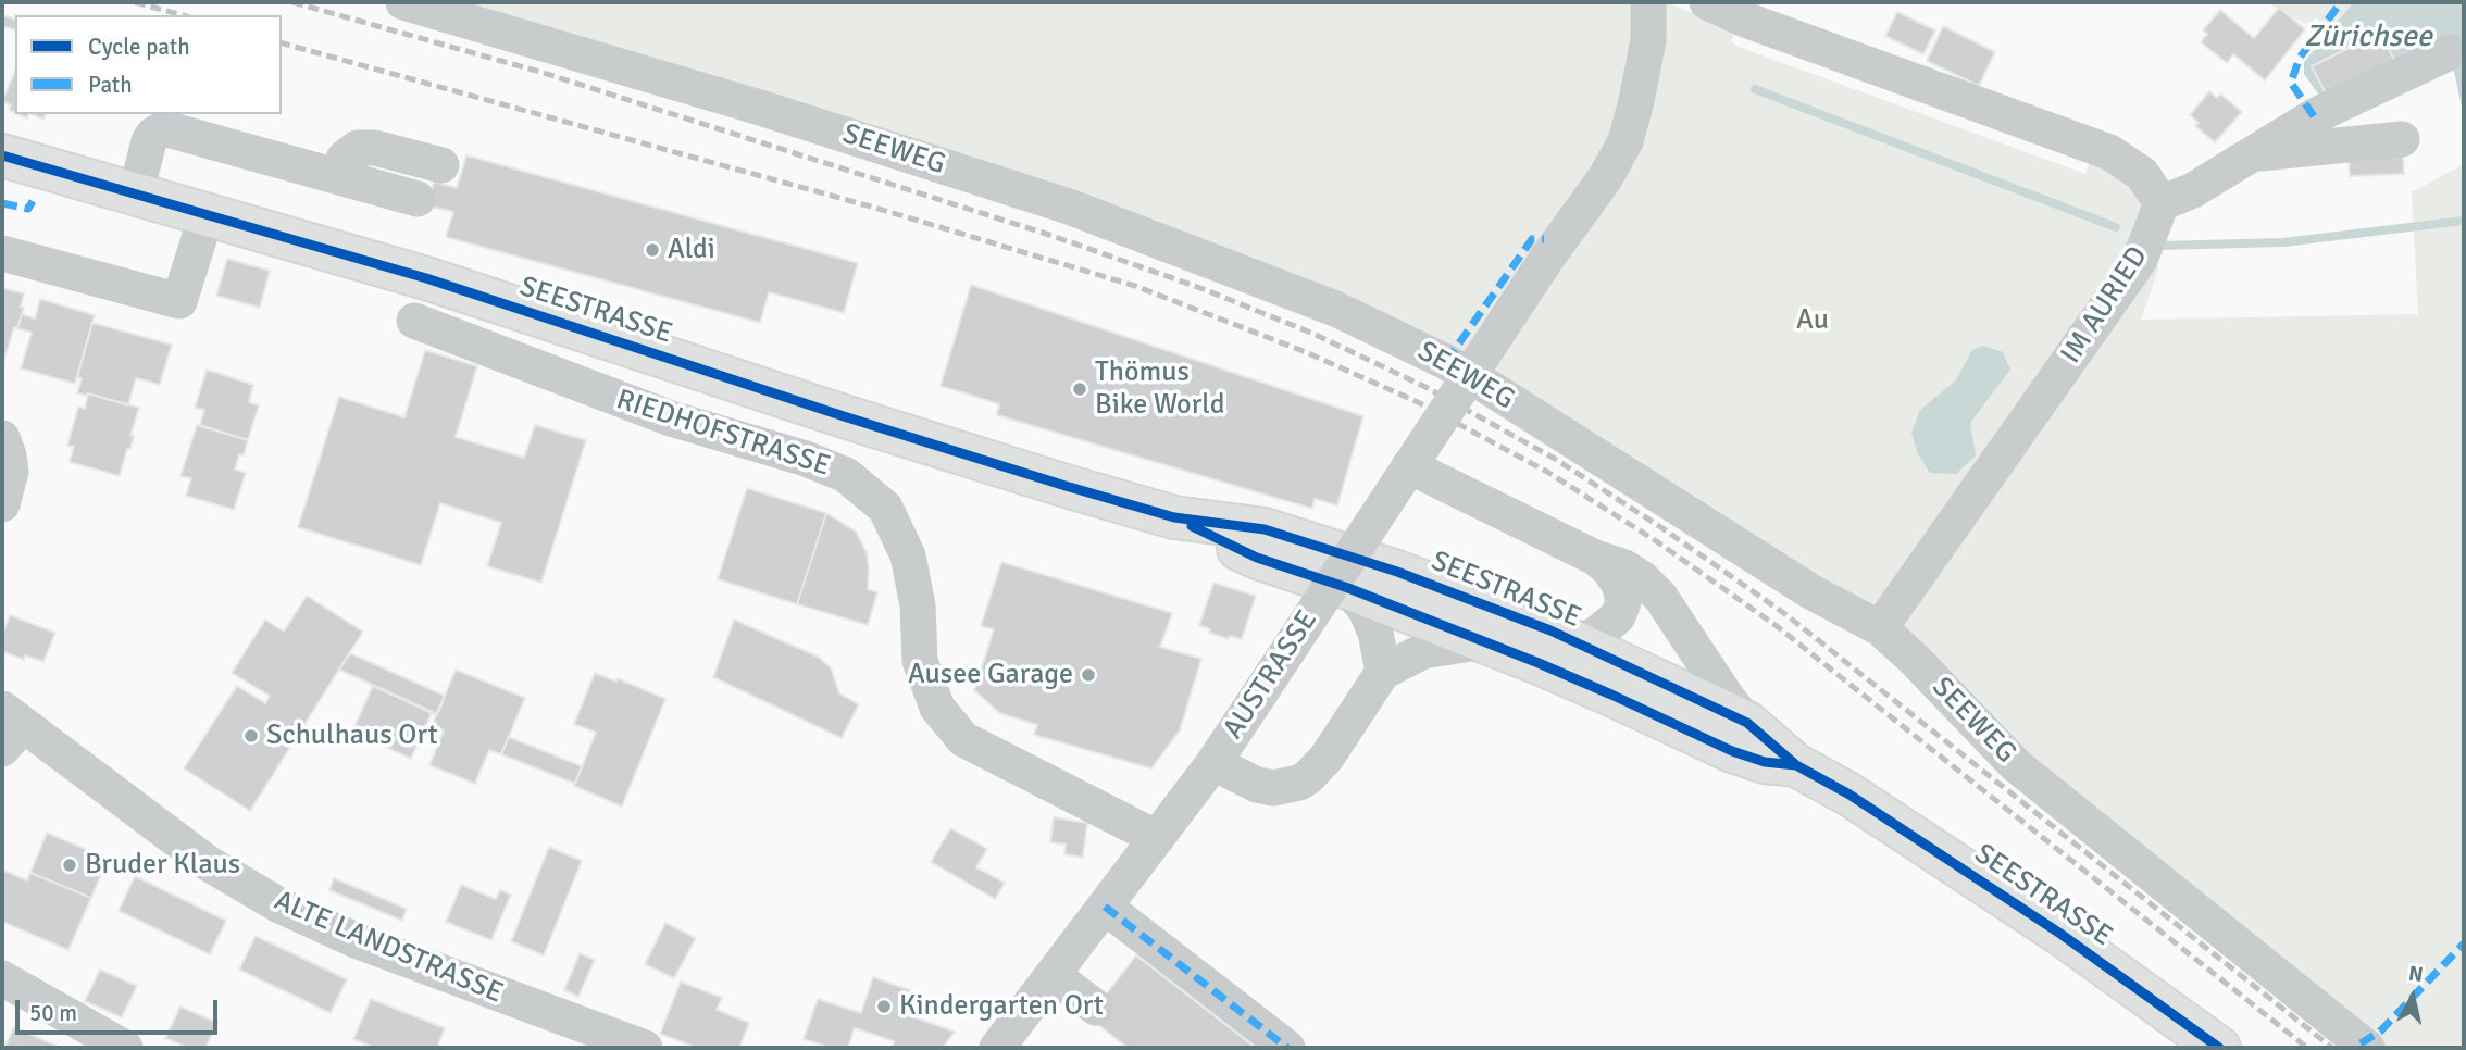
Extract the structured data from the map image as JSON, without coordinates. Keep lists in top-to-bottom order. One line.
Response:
{"streets":{"main road":["SEESTRASSE"],"street":["SEEWEG","IM AURIED","RIEDHOFSTRASSE","AUSTRASSE","ALTE LANDSTRASSE"]},"crossings":[["SEEWEG","IM AURIED"],["RIEDHOFSTRASSE","AUSTRASSE"]],"water":["Zürichsee"],"parks":["Au"],"places":["Aldi","Thömus Bike World","Ausee Garage","Schulhaus Ort","Bruder Klaus","Kindergarten Ort"],"legend":["Cycle path","Path"],"scale_bar":"50 m","north":"top"}
